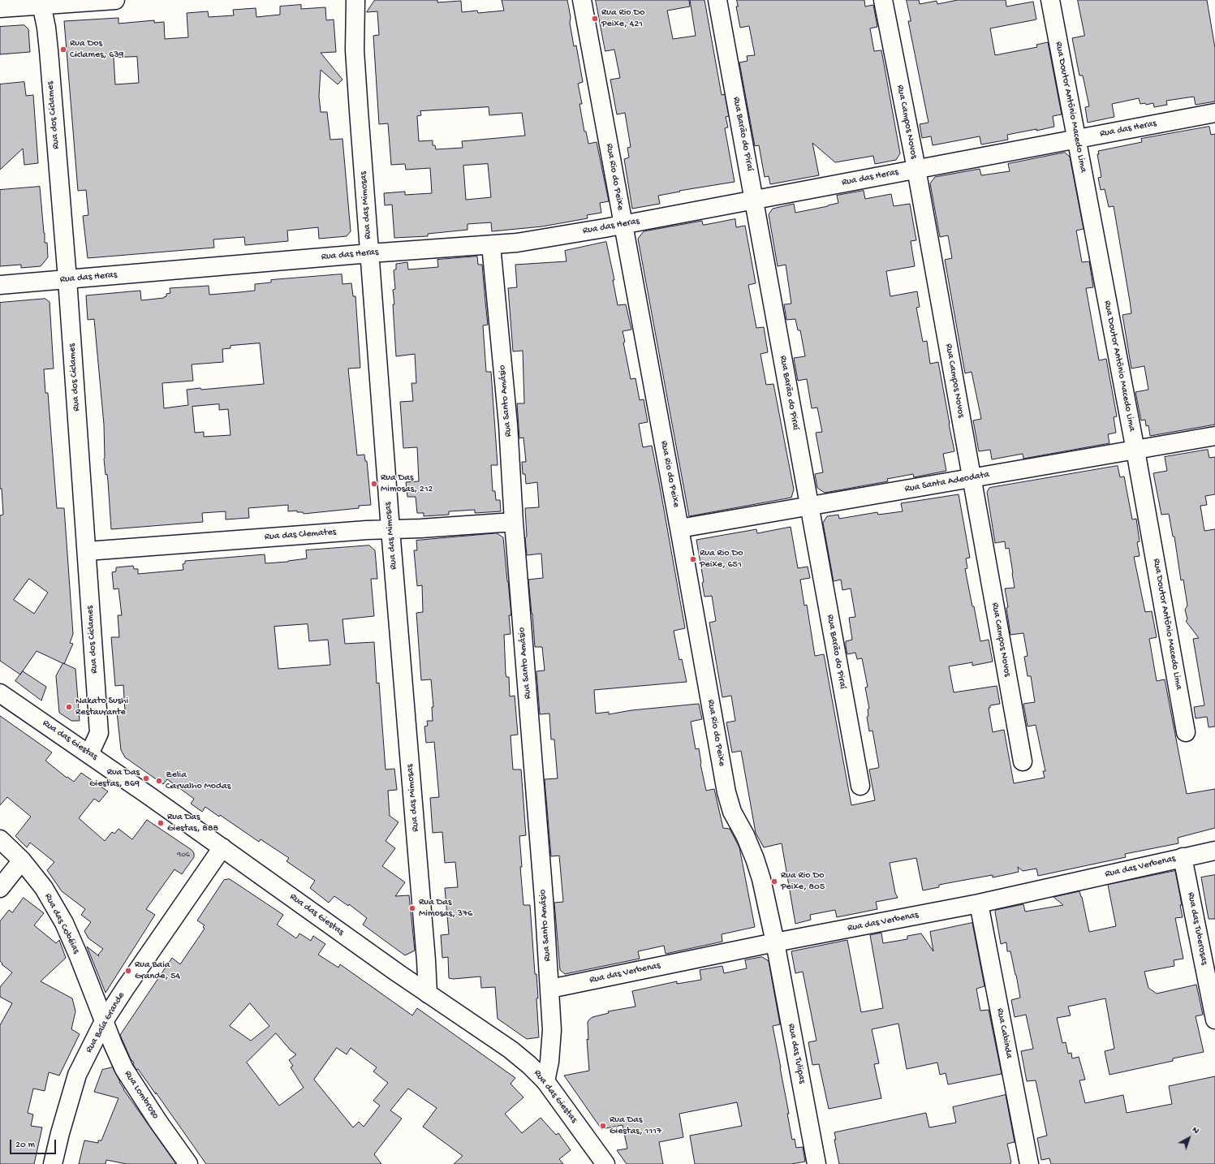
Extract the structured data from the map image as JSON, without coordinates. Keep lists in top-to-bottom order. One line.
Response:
{"streets":{"street":["Rua Doutor Antônio Macedo Lima","Rua dos Ciclames","Rua Campos Novos","Rua das Heras","Rua Barão do Piraí","Rua Rio do Peixe","Rua das Mimosas","Rua Santo Amásio","Rua Santa Adeodata","Rua das Clemates","Rua das Giestas","Rua das Verbenas","Rua das Cobéias","Rua das Tuberosas","Rua Baía Grande","Rua Cabinda","Rua das Tulipas","Rua Lombroso"]},"crossings":[["Rua Doutor Antônio Macedo Lima","Rua das Heras"],["Rua Doutor Antônio Macedo Lima","Rua Santa Adeodata"],["Rua dos Ciclames","Rua das Heras"],["Rua dos Ciclames","Rua das Clemates"],["Rua dos Ciclames","Rua das Giestas"],["Rua Campos Novos","Rua das Heras"],["Rua Campos Novos","Rua Santa Adeodata"],["Rua das Heras","Rua Barão do Piraí"],["Rua das Heras","Rua Rio do Peixe"],["Rua das Heras","Rua das Mimosas"],["Rua das Heras","Rua Santo Amásio"],["Rua Barão do Piraí","Rua Santa Adeodata"],["Rua Rio do Peixe","Rua Santa Adeodata"],["Rua Rio do Peixe","Rua das Verbenas"],["Rua Rio do Peixe","Rua das Tulipas"],["Rua das Mimosas","Rua das Clemates"],["Rua das Mimosas","Rua das Giestas"],["Rua Santo Amásio","Rua das Clemates"],["Rua Santo Amásio","Rua das Giestas"],["Rua Santo Amásio","Rua das Verbenas"],["Rua das Giestas","Rua Baía Grande"],["Rua das Verbenas","Rua das Tuberosas"],["Rua das Verbenas","Rua Cabinda"],["Rua das Verbenas","Rua das Tulipas"],["Rua das Cobéias","Rua Baía Grande"],["Rua das Cobéias","Rua Lombroso"],["Rua Baía Grande","Rua Lombroso"]],"places":["Rua Rio Do Peixe, 421","Rua Dos Ciclames, 639","Rua Das Mimosas, 212","Rua Rio Do Peixe, 651","Nakato Sushi Restaurante","Rua Das Giestas, 869","Zelia Carvalho Modas","Rua Das Giestas, 888","Rua Rio Do Peixe, 805","Rua Das Mimosas, 376","Rua Baia Grande, 54","Rua Das Giestas, 1117"],"house_numbers":["906"],"scale_bar":"20 m","north":"top right"}
